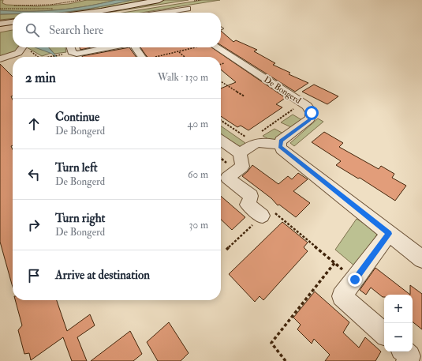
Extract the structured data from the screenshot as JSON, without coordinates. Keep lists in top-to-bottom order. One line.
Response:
{"streets":{"street":["De Bongerd"]},"page":{"search":"Search here","heading":["2 min","Walk · 130 m"],"list":[["Continue","De Bongerd","40 m"],["Turn left","De Bongerd","60 m"],["Turn right","De Bongerd","30 m"],"Arrive at destination"],"map_buttons":["+","−"]}}
